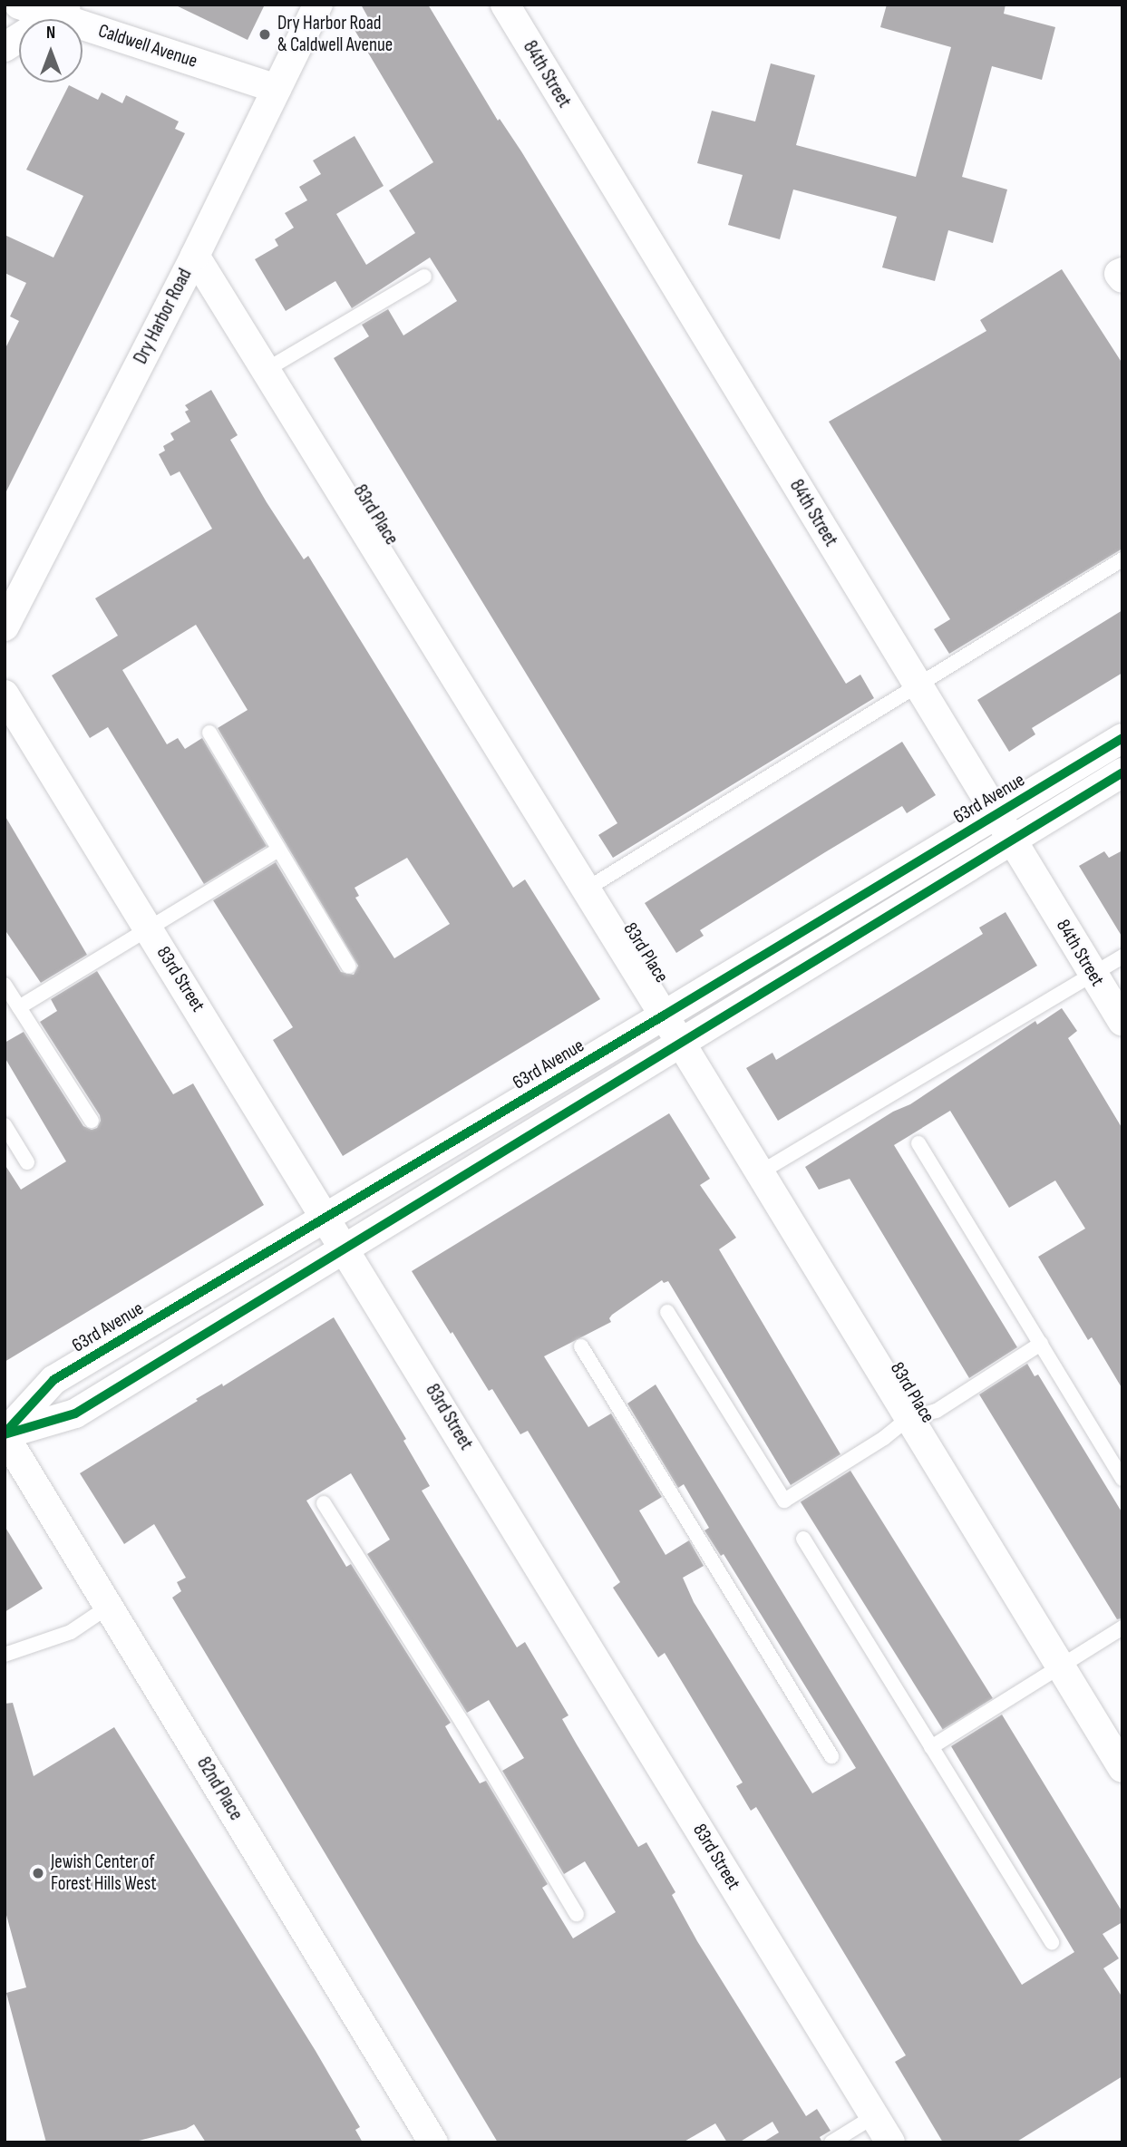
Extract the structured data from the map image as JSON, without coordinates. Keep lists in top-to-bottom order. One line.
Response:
{"streets":{"street":["Caldwell Avenue","84th Street","Dry Harbor Road","83rd Place","63rd Avenue","83rd Street","82nd Place"]},"crossings":[["Caldwell Avenue","Dry Harbor Road"],["84th Street","63rd Avenue"],["Dry Harbor Road","83rd Place"],["83rd Place","63rd Avenue"],["63rd Avenue","83rd Street"],["63rd Avenue","82nd Place"]],"places":["Dry Harbor Road & Caldwell Avenue","Jewish Center of Forest Hills West"],"north":"top"}
